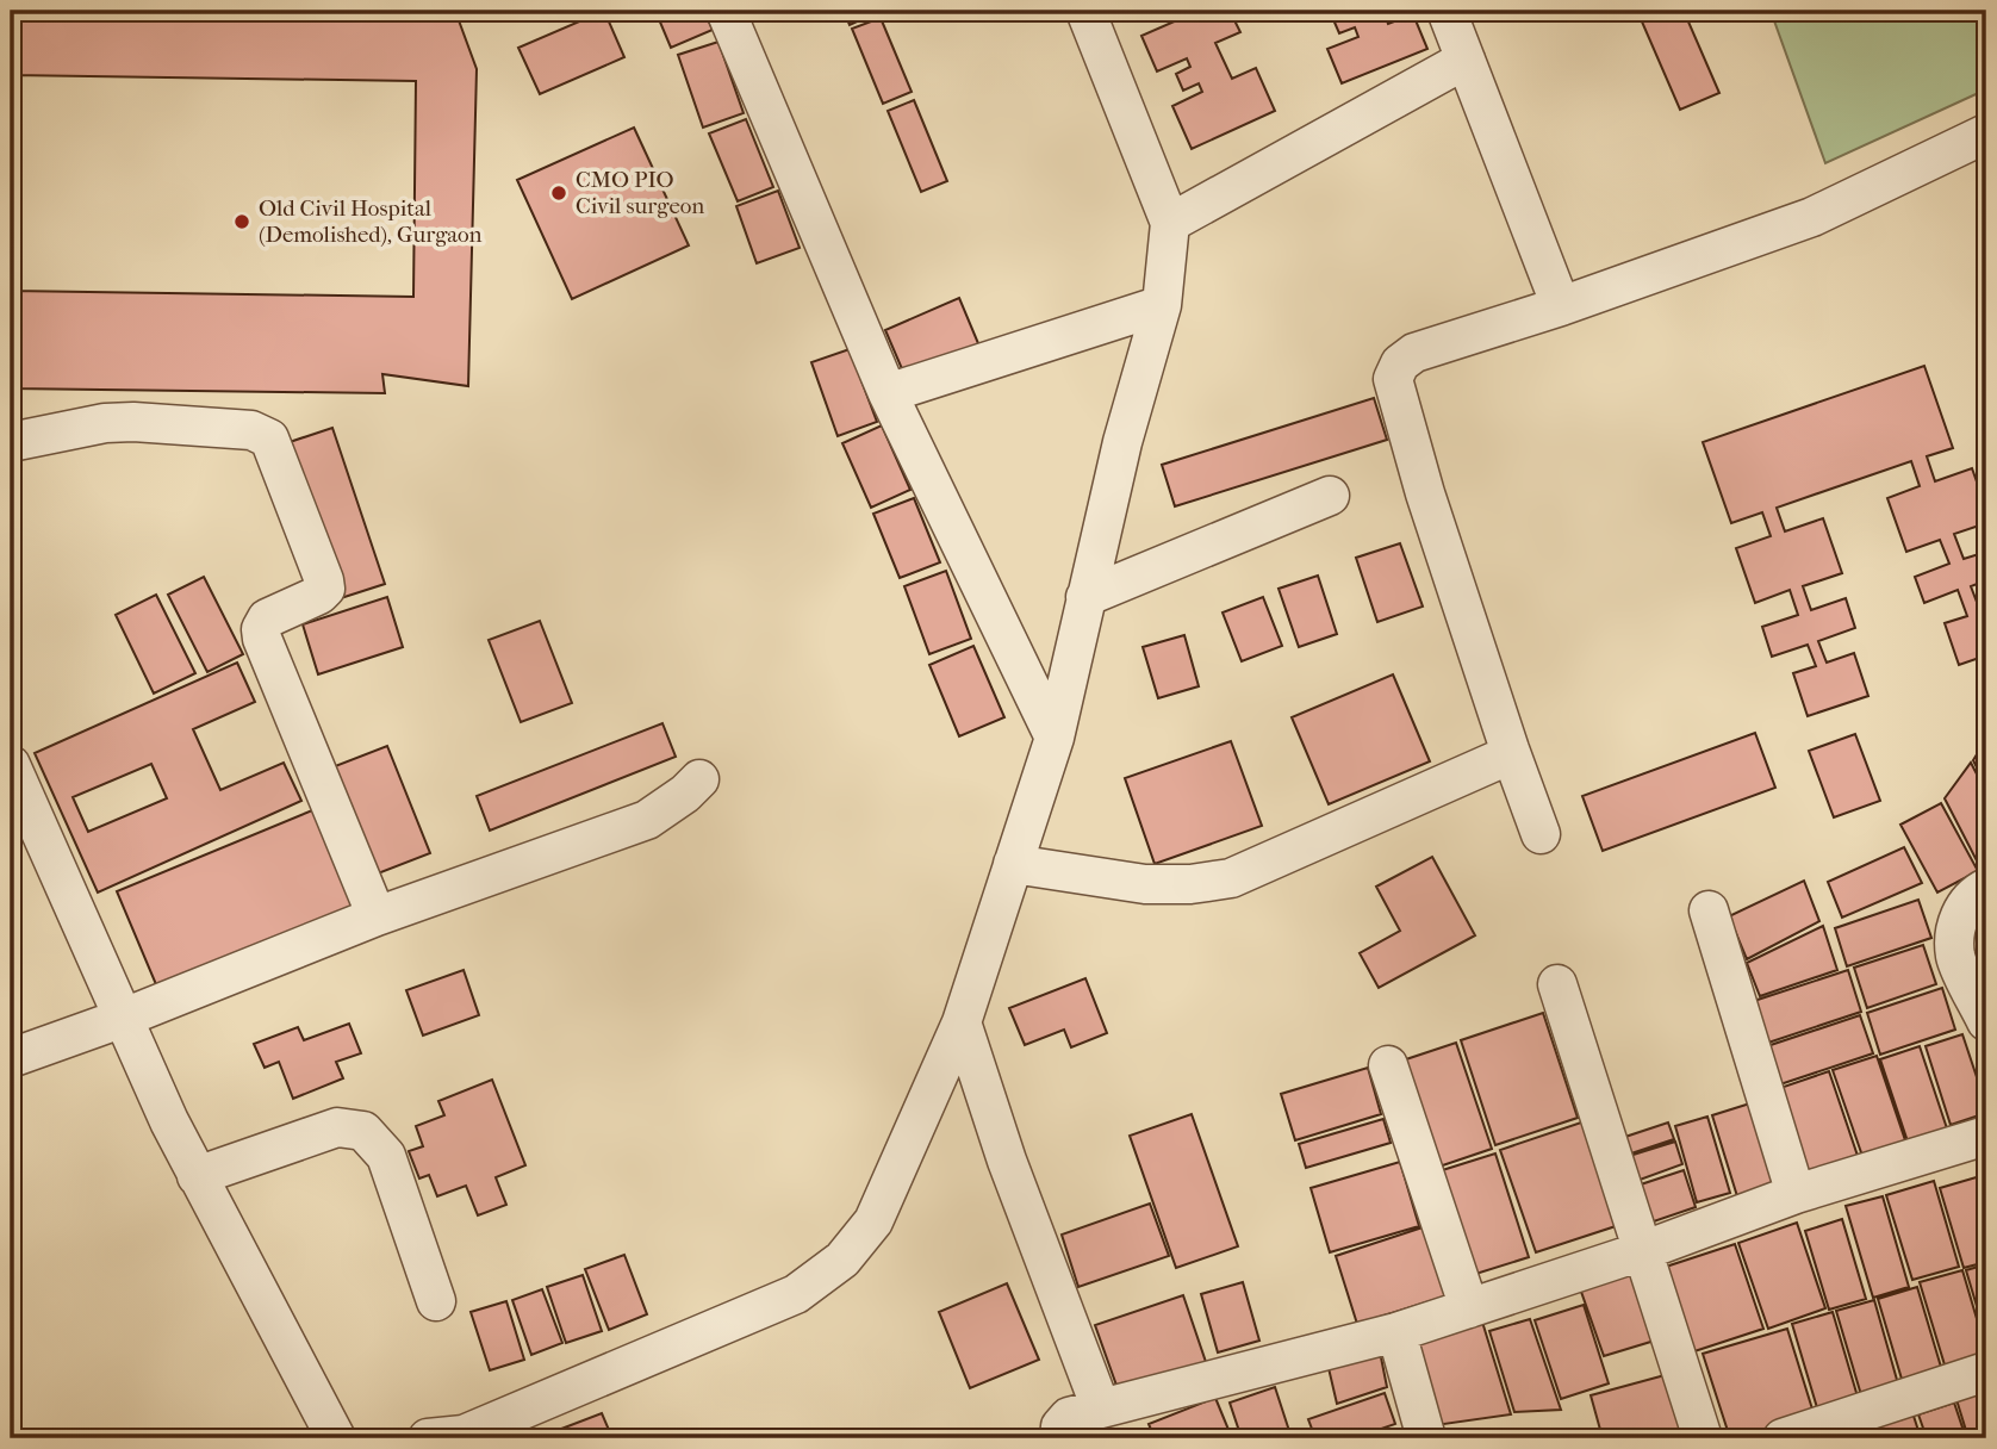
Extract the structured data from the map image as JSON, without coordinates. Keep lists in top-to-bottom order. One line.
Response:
{"places":["CMO PIO Civil surgeon","Old Civil Hospital (Demolished), Gurgaon"]}
